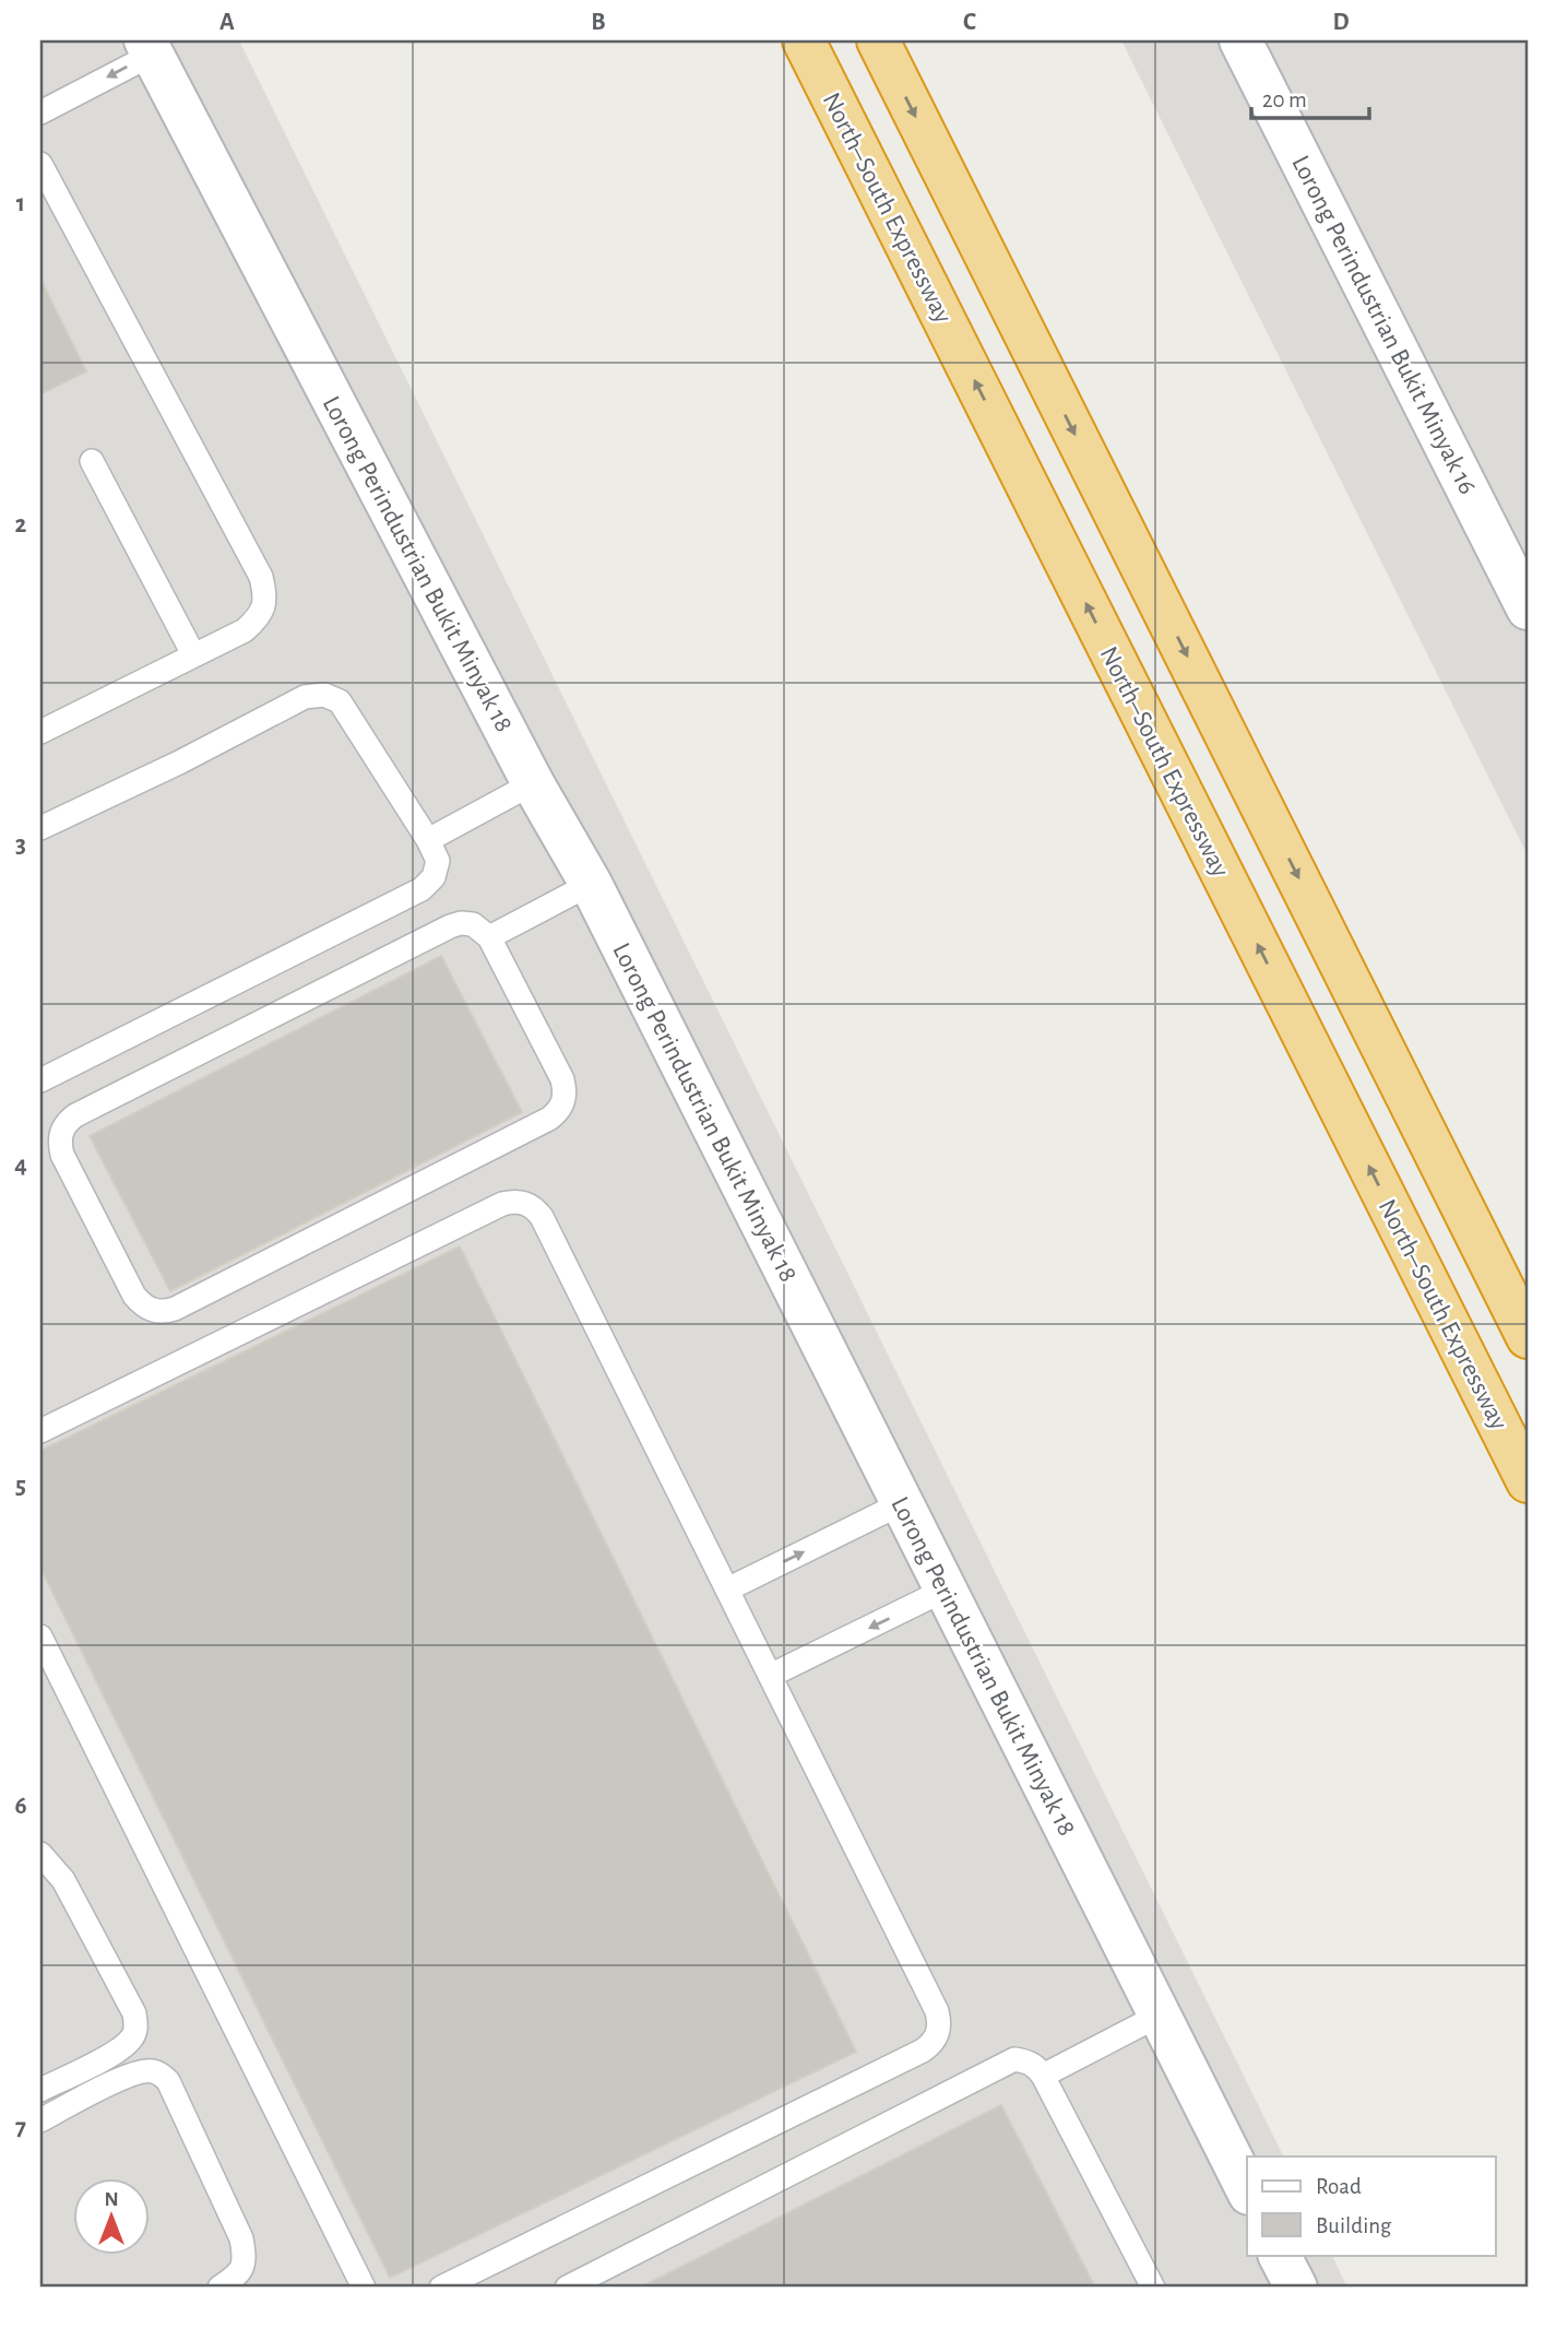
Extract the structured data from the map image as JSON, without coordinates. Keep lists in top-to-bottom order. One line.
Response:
{"streets":{"highway":["North–South Expressway"],"street":["Lorong Perindustrian Bukit Minyak 16","Lorong Perindustrian Bukit Minyak 18"]},"legend":["Road","Building"],"scale_bar":"20 m","north":"top","grid":{"columns":["A","B","C","D"],"rows":["1","2","3","4","5","6","7"]}}
